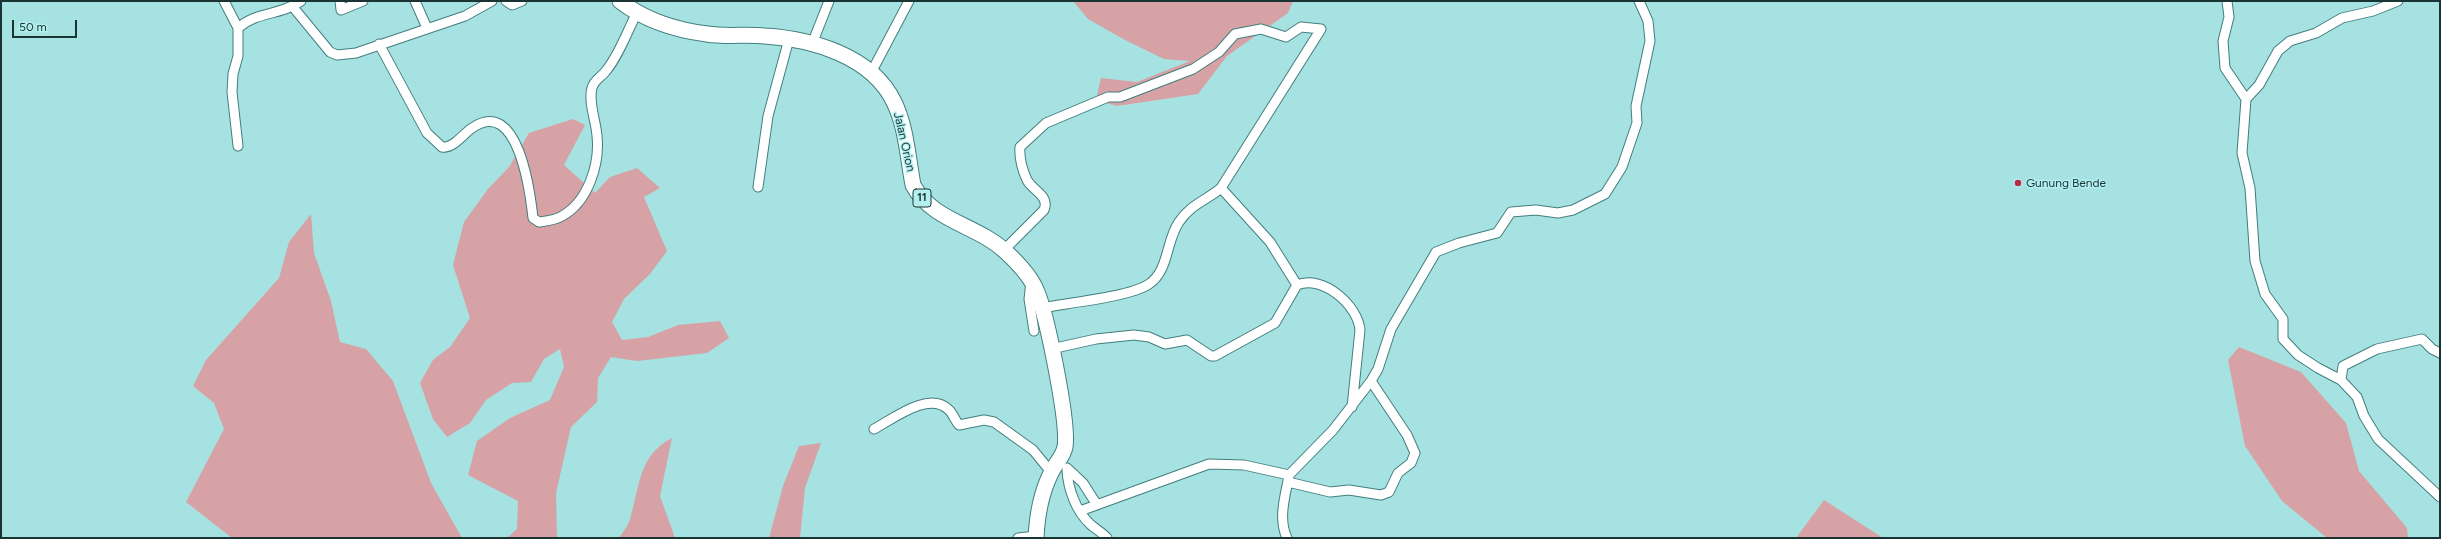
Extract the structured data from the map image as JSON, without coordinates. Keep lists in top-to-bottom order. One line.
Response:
{"streets":{"highway":["Jalan Orion","11"]},"places":["Gunung Bende"],"scale_bar":"50 m"}
